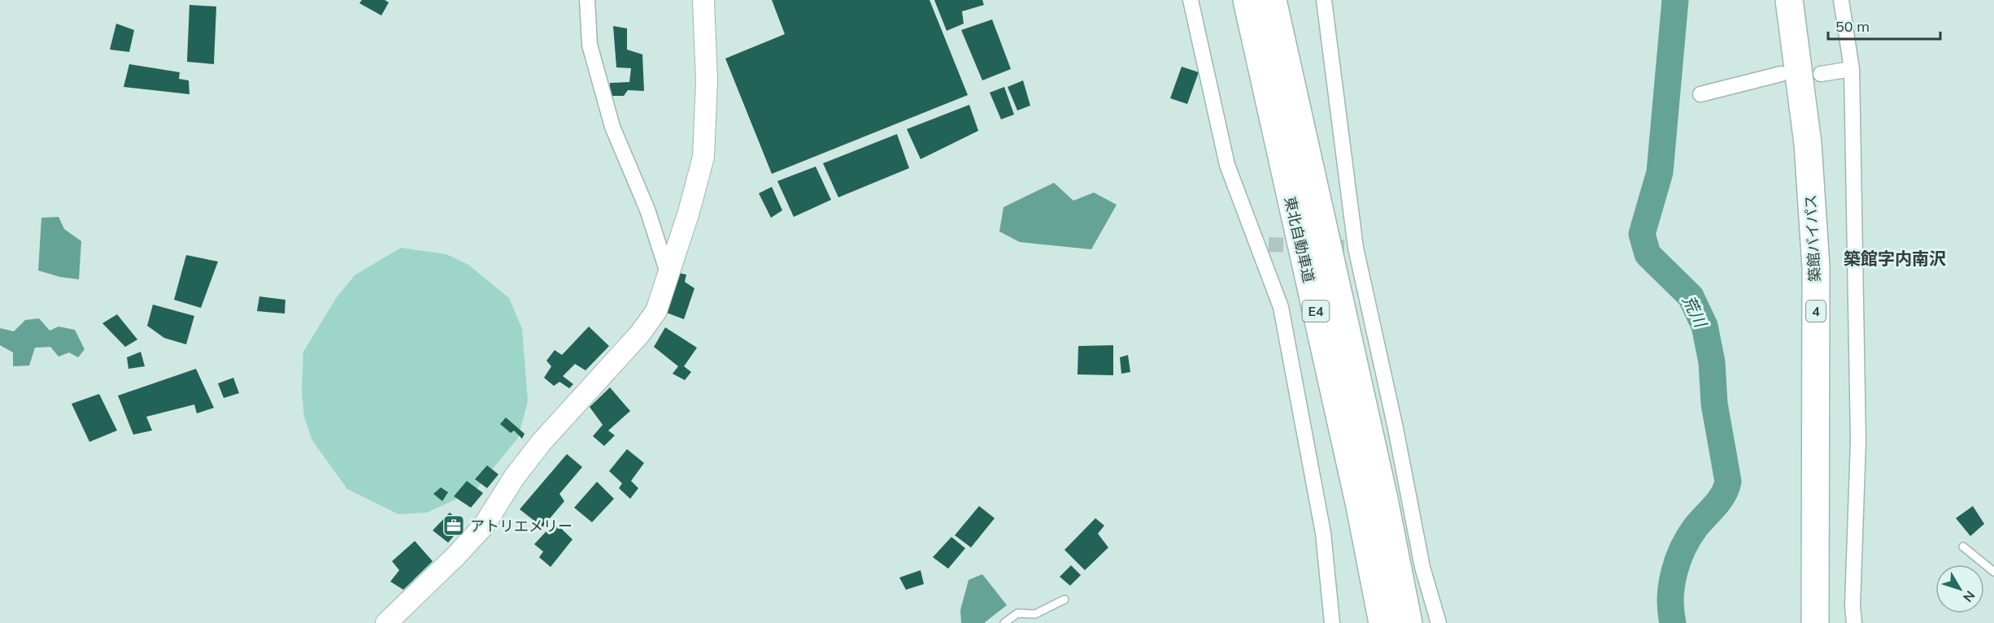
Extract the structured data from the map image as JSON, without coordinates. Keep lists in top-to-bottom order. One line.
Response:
{"streets":{"highway":["築館バイパス","東北自動車道","E4","4"]},"districts":["築館字内南沢"],"water":["荒川"],"places":{"office":["アトリエメリー"]},"scale_bar":"50 m","north":"bottom right"}
